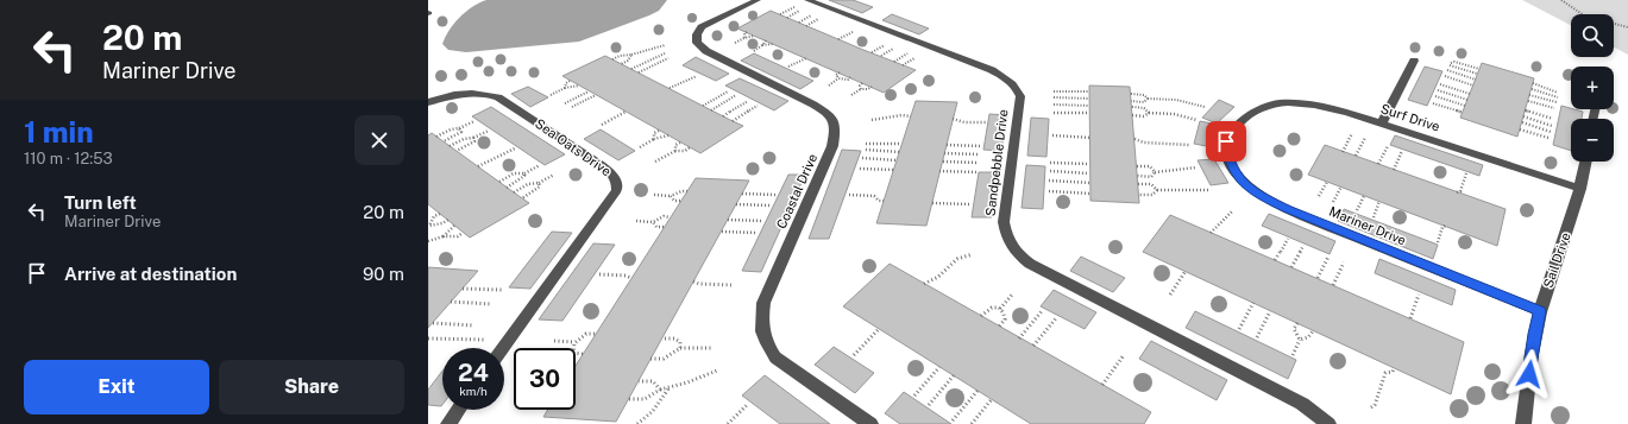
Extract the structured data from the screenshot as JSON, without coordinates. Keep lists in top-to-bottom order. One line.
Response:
{"streets":{"street":["Surf Drive","Sea Oats Drive","Sandpebble Drive","Coastal Drive","Mariner Drive","Sail Drive"]},"crossings":[["Surf Drive","Mariner Drive"],["Surf Drive","Sail Drive"],["Mariner Drive","Sail Drive"]],"page":{"turn":["20 m","Mariner Drive"],"map_buttons":["+","−"],"heading":["1 min","110 m · 12:53"],"list":[{"name":"Turn left","note":"Mariner Drive","value":"20 m"},{"name":"Arrive at destination","value":"90 m"}],"speed":"24 km/h","limit":"30","buttons":["Exit","Share"]}}
